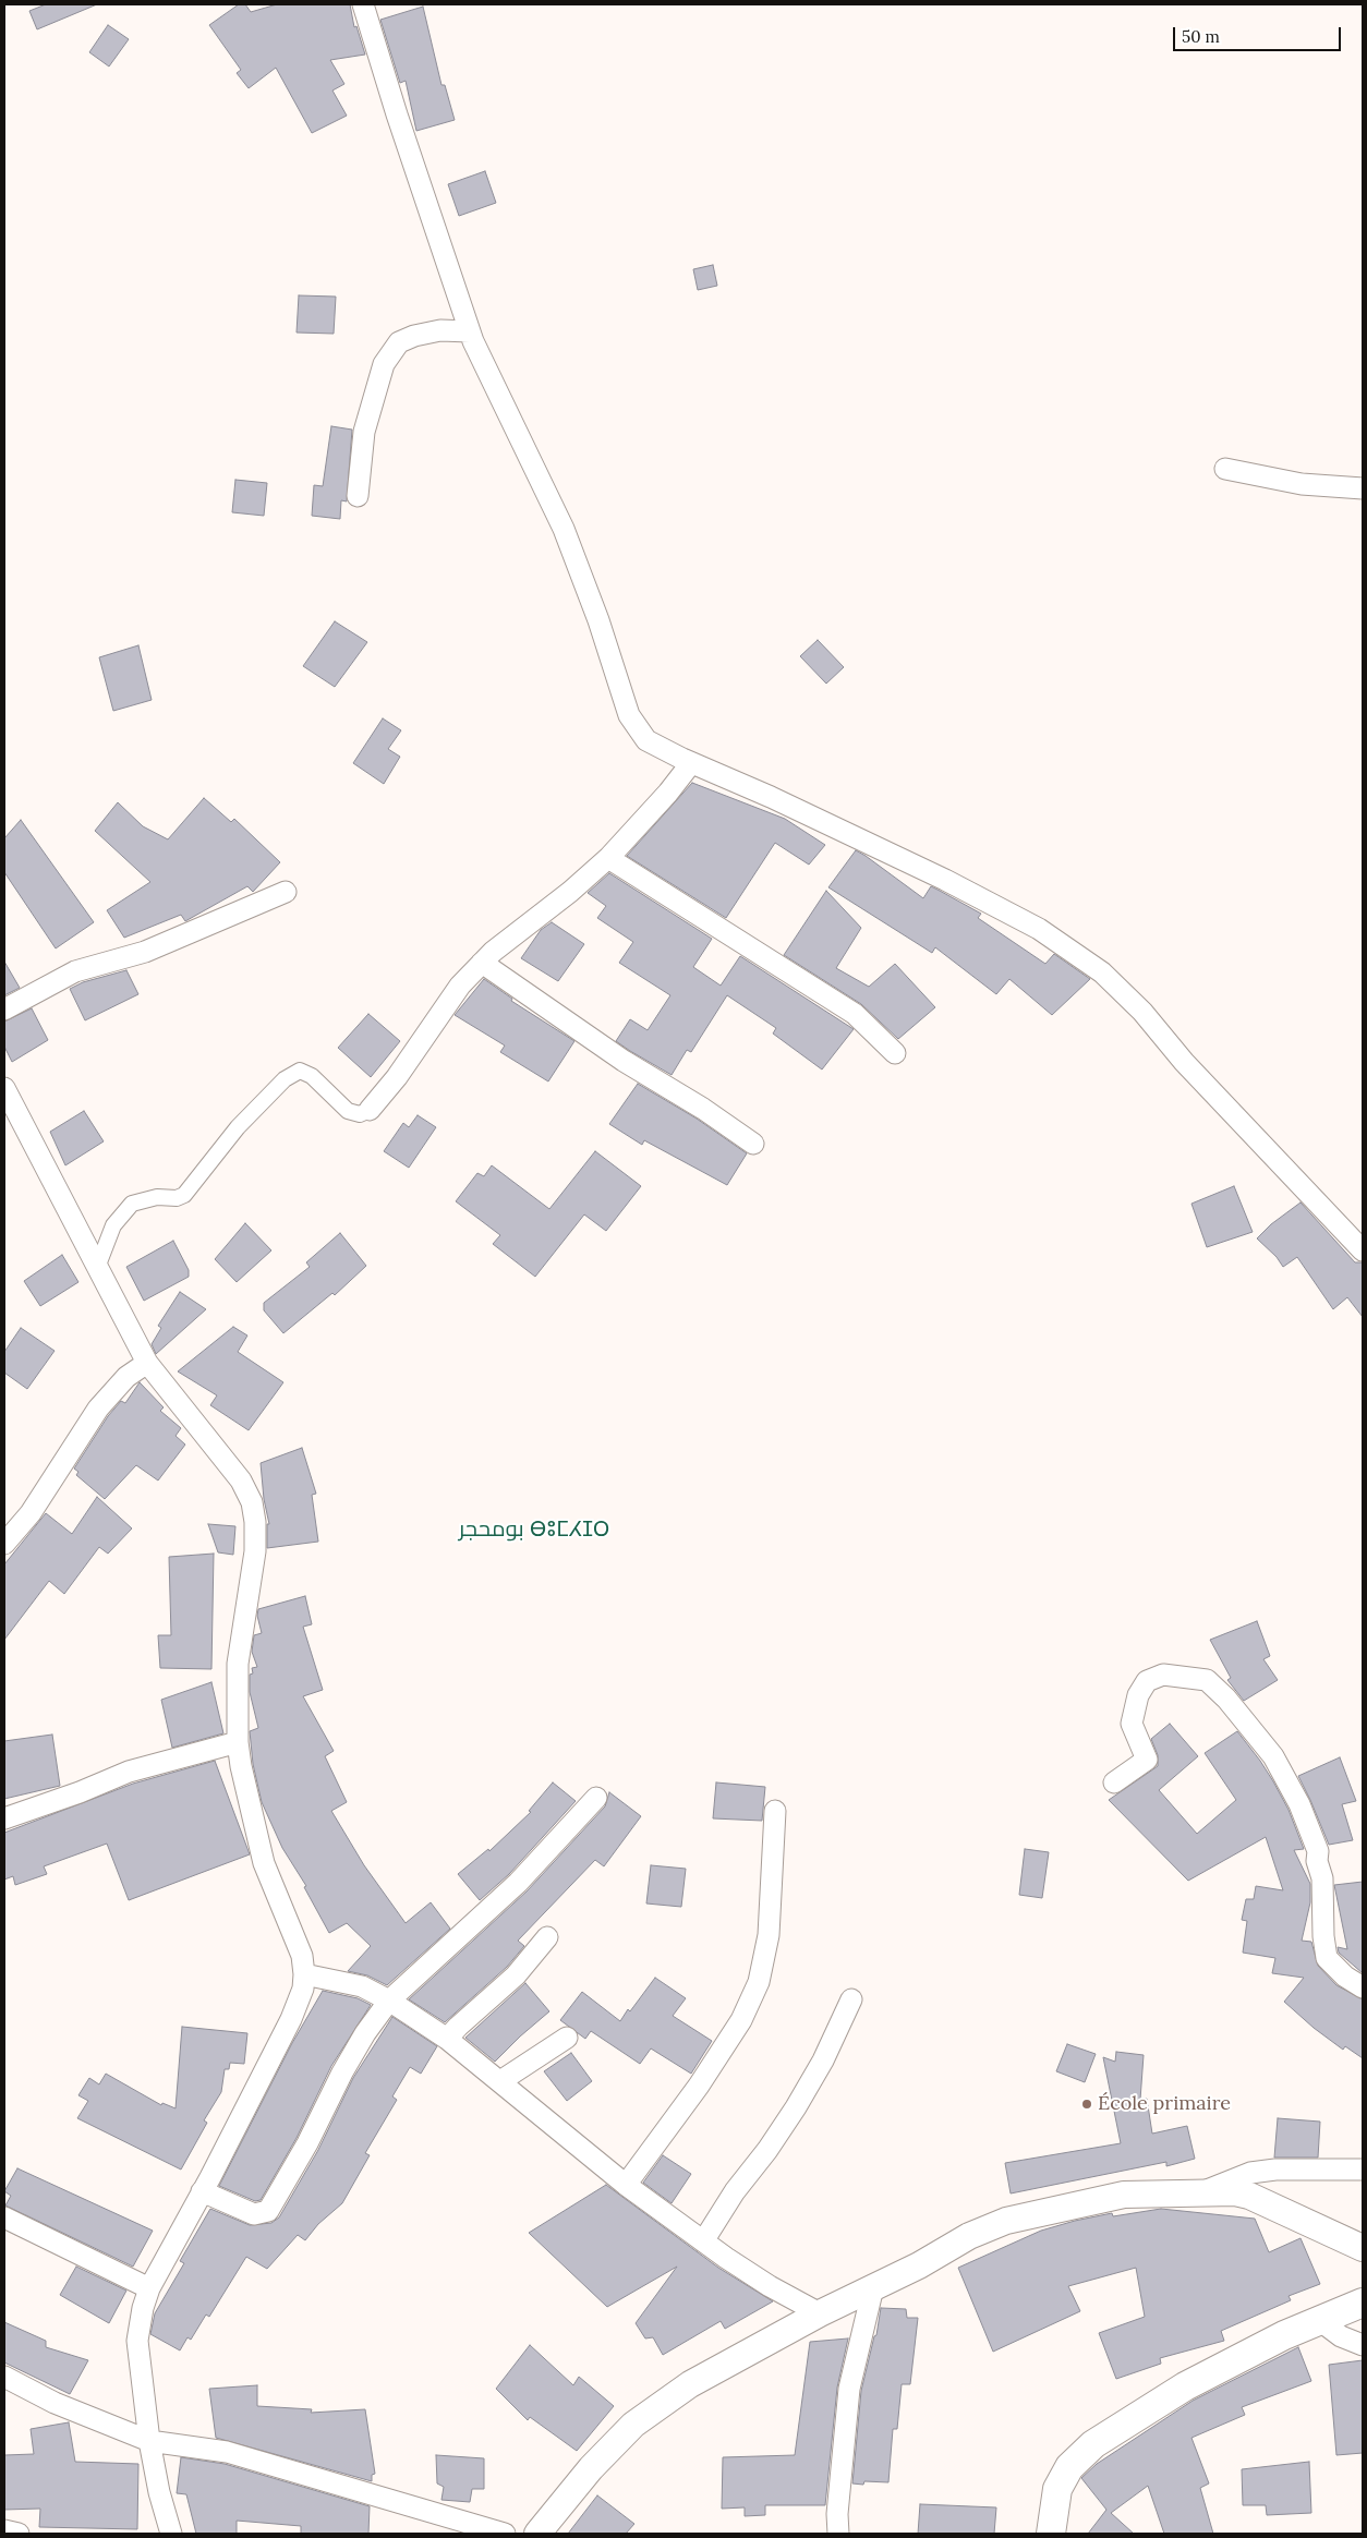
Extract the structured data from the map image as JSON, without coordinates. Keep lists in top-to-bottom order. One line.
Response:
{"districts":["بومحجر ⴱⵓⵎⵃⵊⵔ"],"places":["École primaire"],"scale_bar":"50 m"}
